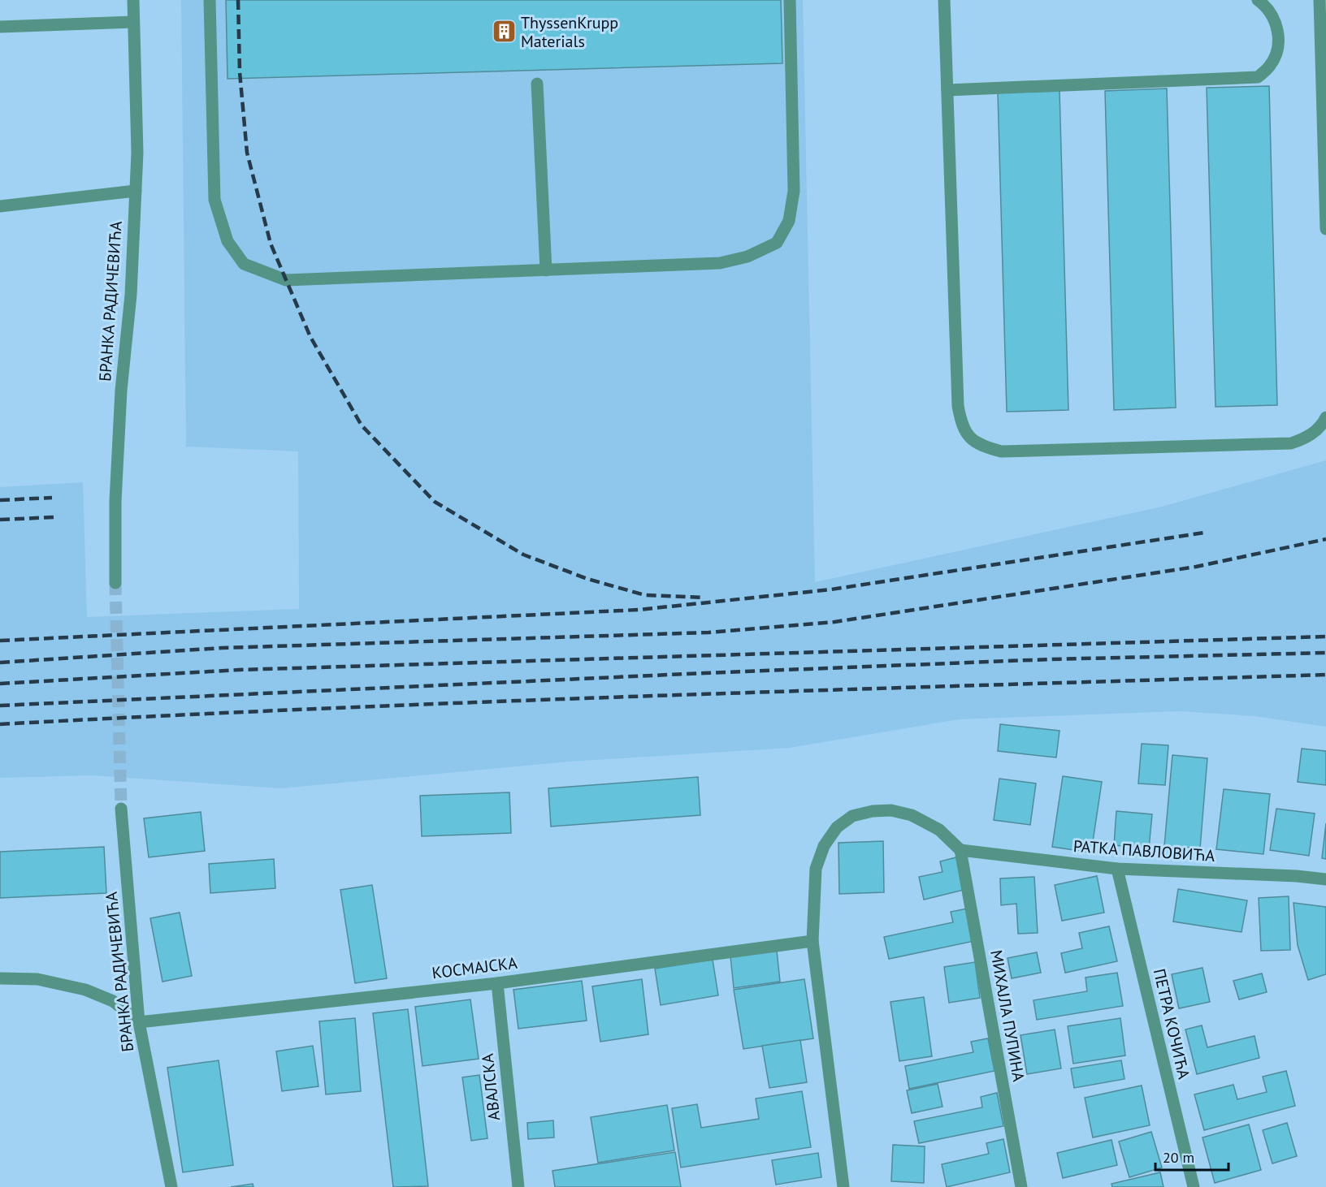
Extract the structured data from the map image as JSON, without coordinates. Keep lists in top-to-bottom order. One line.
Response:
{"streets":{"street":["БРАНКА РАДИЧЕВИЋА","РАТКА ПАВЛОВИЋА","КОСМАЈСКА","МИХАЈЛА ПУПИНА","ПЕТРА КОЧИЋА","АВАЛСКА"]},"crossings":[["БРАНКА РАДИЧЕВИЋА","КОСМАЈСКА"],["РАТКА ПАВЛОВИЋА","МИХАЈЛА ПУПИНА"],["РАТКА ПАВЛОВИЋА","ПЕТРА КОЧИЋА"],["КОСМАЈСКА","АВАЛСКА"]],"places":{"building":["ThyssenKrupp Materials"]},"scale_bar":"20 m"}
